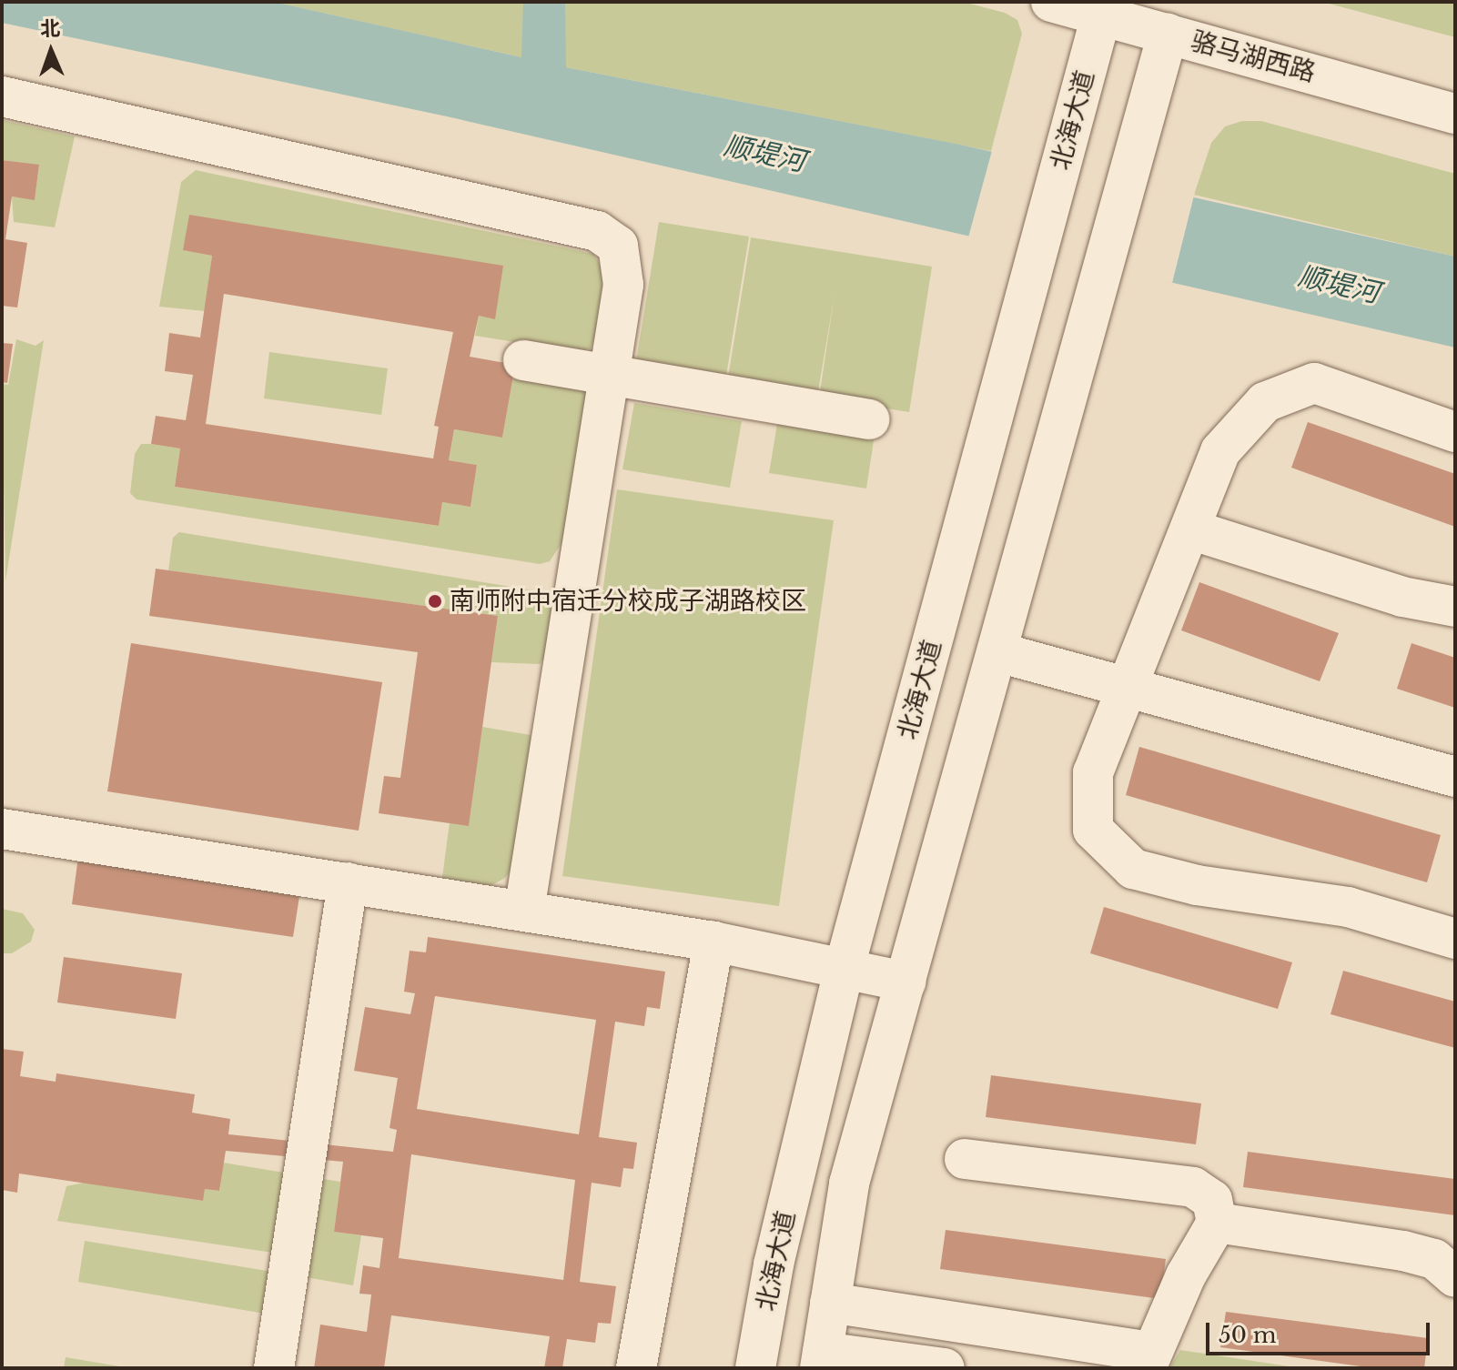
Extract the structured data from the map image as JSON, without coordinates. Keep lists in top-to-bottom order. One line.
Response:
{"streets":{"street":["骆马湖西路","北海大道"]},"crossings":[["骆马湖西路","北海大道"]],"water":["顺堤河"],"places":["南师附中宿迁分校成子湖路校区"],"scale_bar":"50 m","north":"top"}
